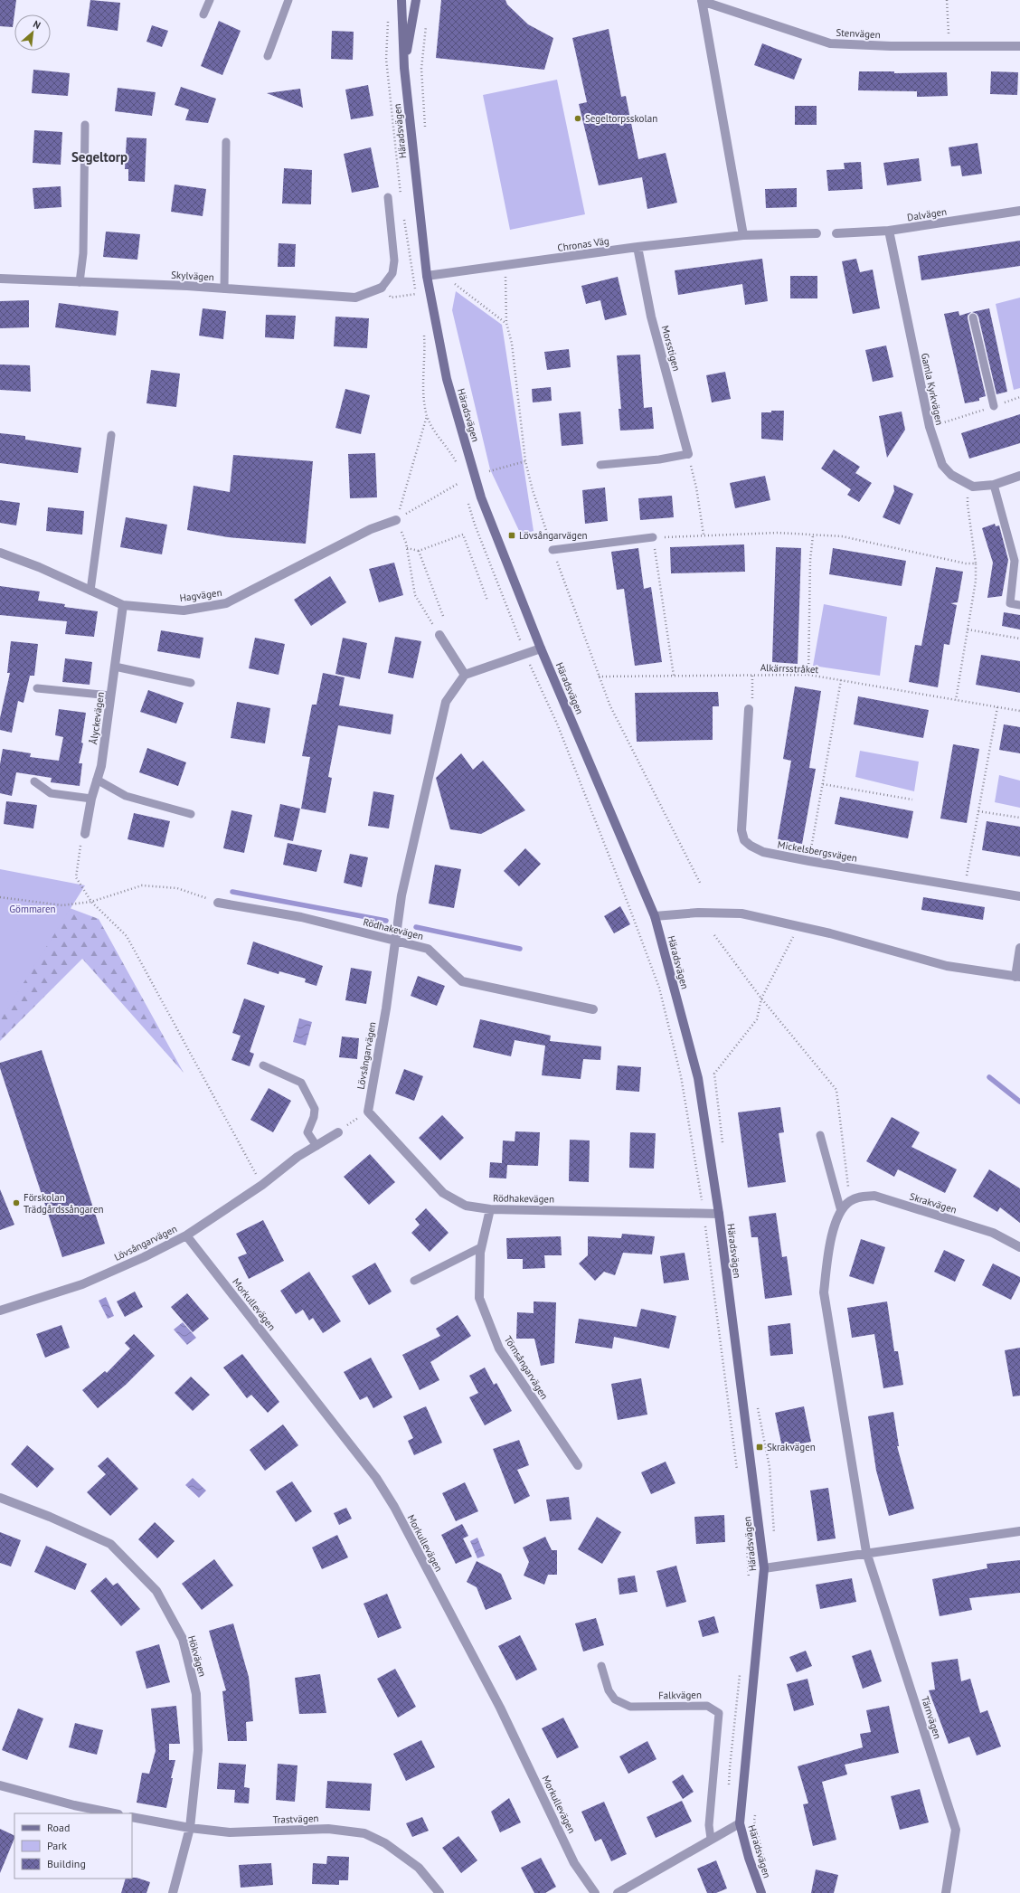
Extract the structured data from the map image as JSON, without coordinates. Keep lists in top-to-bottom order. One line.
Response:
{"streets":{"street":["Stenvägen","Häradsvägen","Dalvägen","Chronas Väg","Skylvägen","Morsstigen","Gamla Kyrkvägen","Hagvägen","Ålyckevägen","Mickelsbergsvägen","Rödhakevägen","Lövsångarvägen","Skrakvägen","Morkullevägen","Törnsångarvägen","Hökvägen","Tärnvägen","Trastvägen"],"lane":["Falkvägen"],"path":["Alkärrsstråket"]},"crossings":[["Häradsvägen","Chronas Väg"],["Häradsvägen","Rödhakevägen"],["Dalvägen","Gamla Kyrkvägen"],["Chronas Väg","Morsstigen"],["Hagvägen","Ålyckevägen"],["Rödhakevägen","Lövsångarvägen"],["Rödhakevägen","Törnsångarvägen"],["Lövsångarvägen","Morkullevägen"],["Hökvägen","Trastvägen"]],"districts":["Segeltorp"],"parks":["Gömmaren"],"places":{"other":["Segeltorpsskolan","Förskolan Trädgårdssångaren"],"transit":["Lövsångarvägen","Skrakvägen"]},"legend":["Road","Park","Building"],"north":"top right"}
